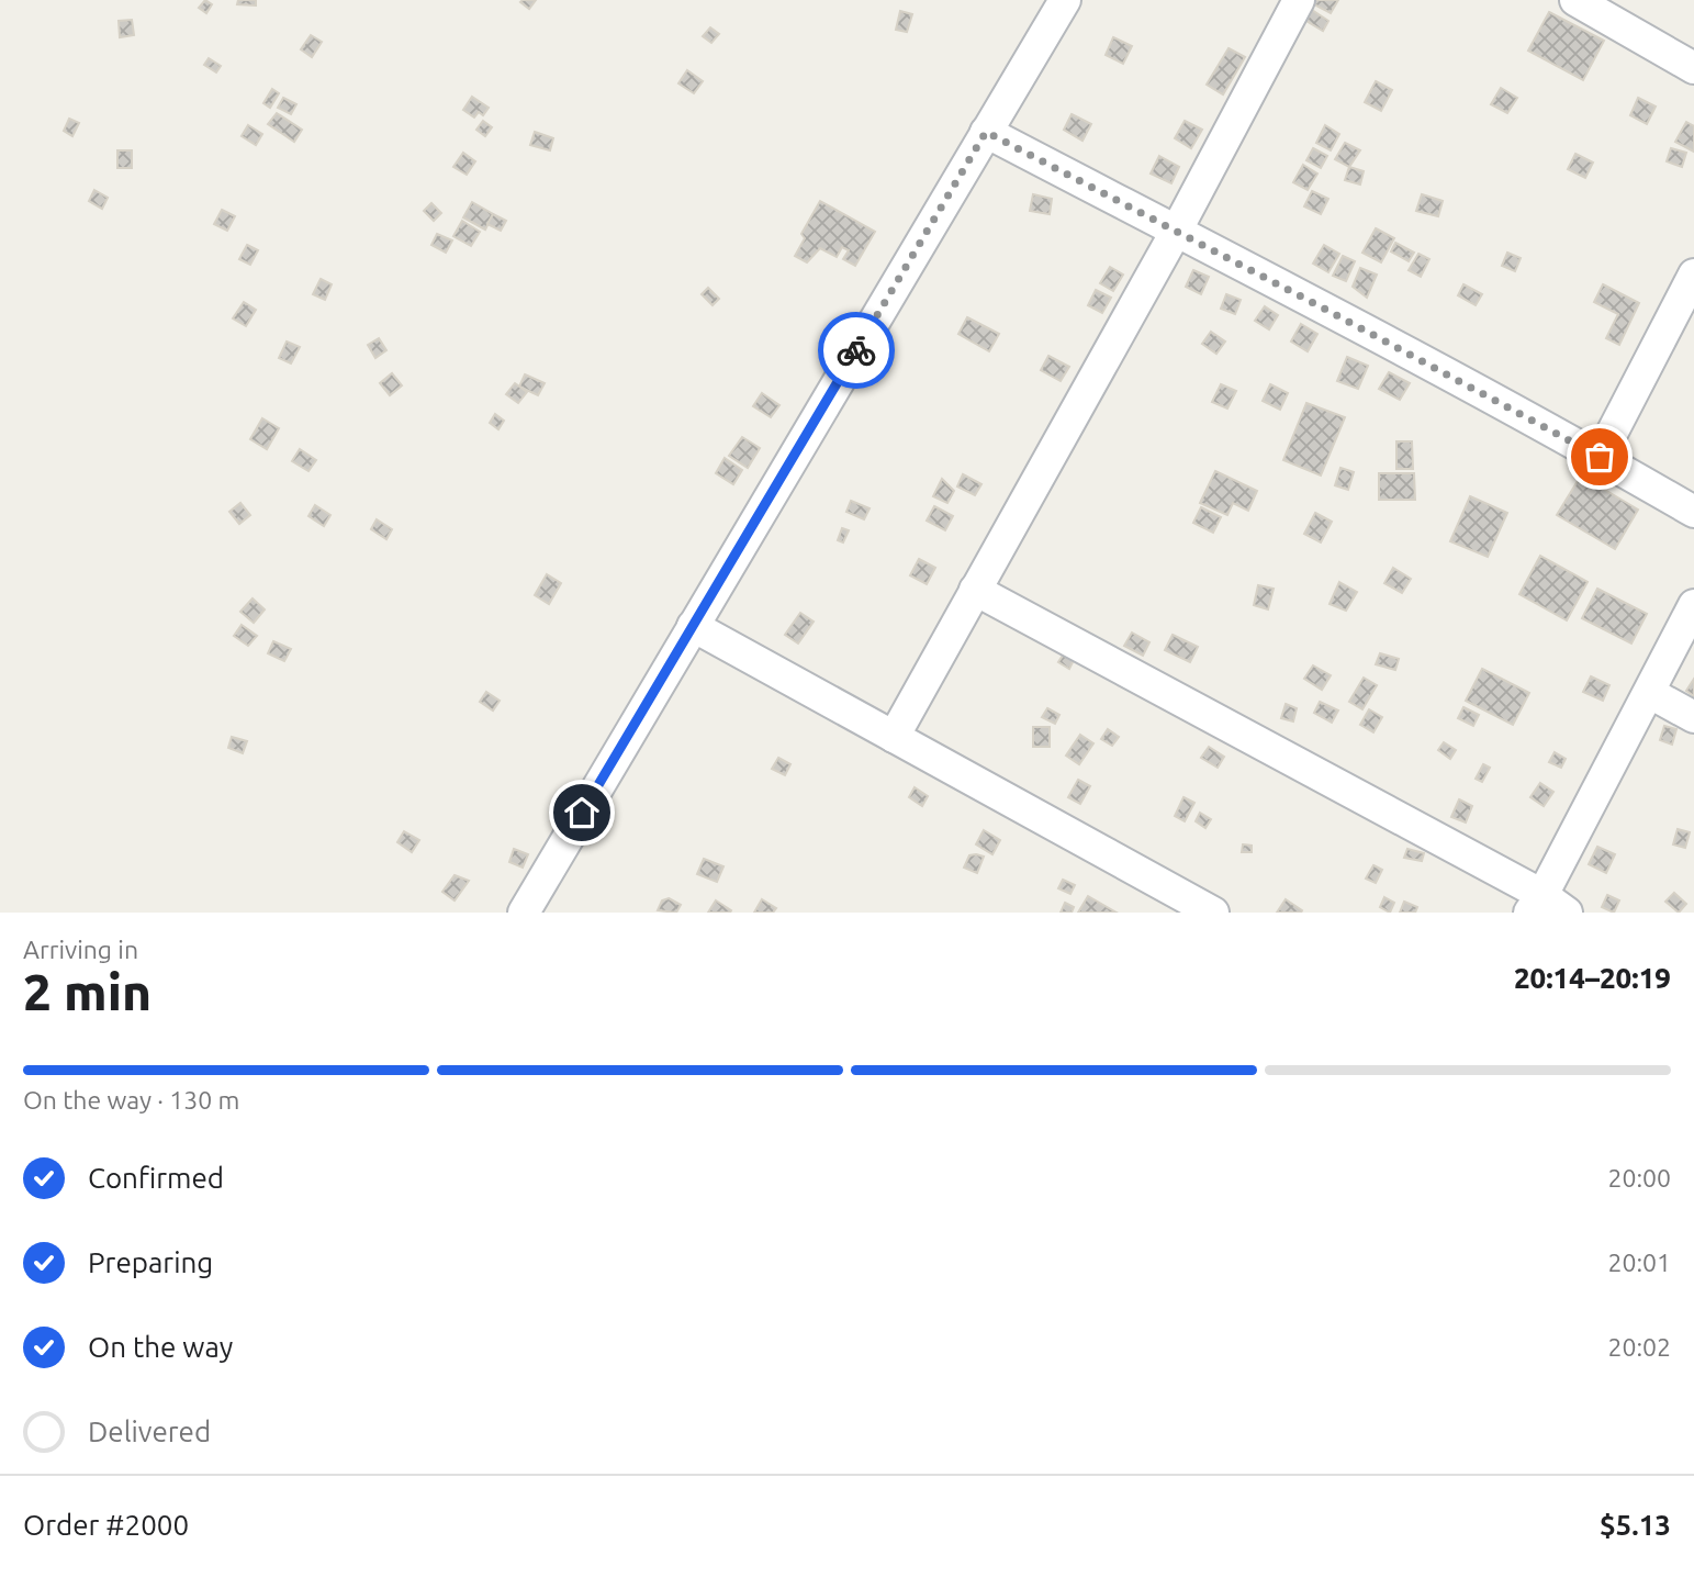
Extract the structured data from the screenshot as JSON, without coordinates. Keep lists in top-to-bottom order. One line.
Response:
{"page":{"heading":["2 min","Arriving in","20:14–20:19"],"panel":["Order #2000","$5.13"],"bar":"On the way · 130 m","list":[["Confirmed","20:00"],["Preparing","20:01"],["On the way","20:02"],"Delivered"]}}
